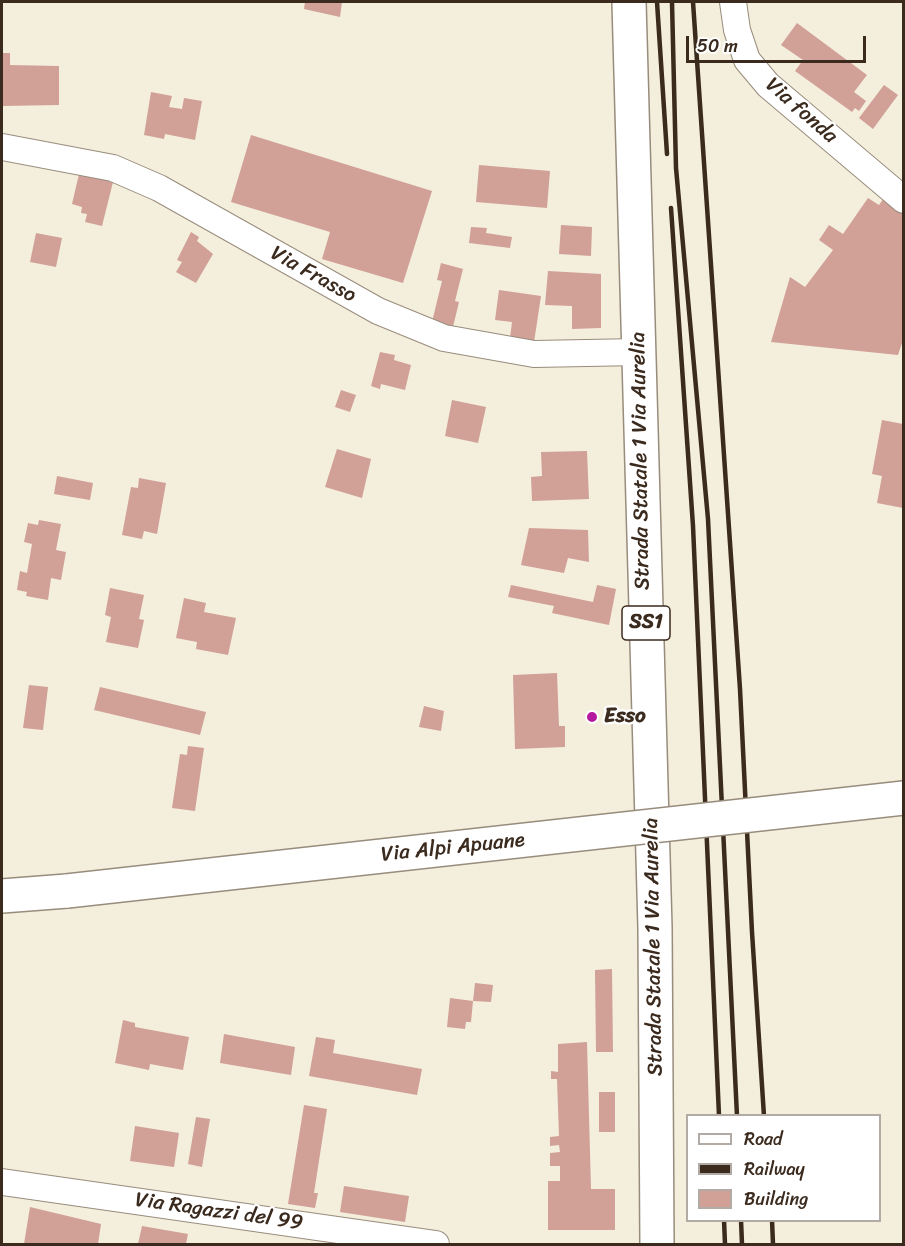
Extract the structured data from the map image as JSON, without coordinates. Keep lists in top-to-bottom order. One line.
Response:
{"streets":{"main road":["Strada Statale 1 Via Aurelia","SS1","Via Alpi Apuane"],"street":["Via fonda","Via Frasso","Via Ragazzi del 99"]},"crossings":[["Via Frasso","Strada Statale 1 Via Aurelia"]],"places":["Esso"],"legend":["Road","Railway","Building"],"scale_bar":"50 m"}
